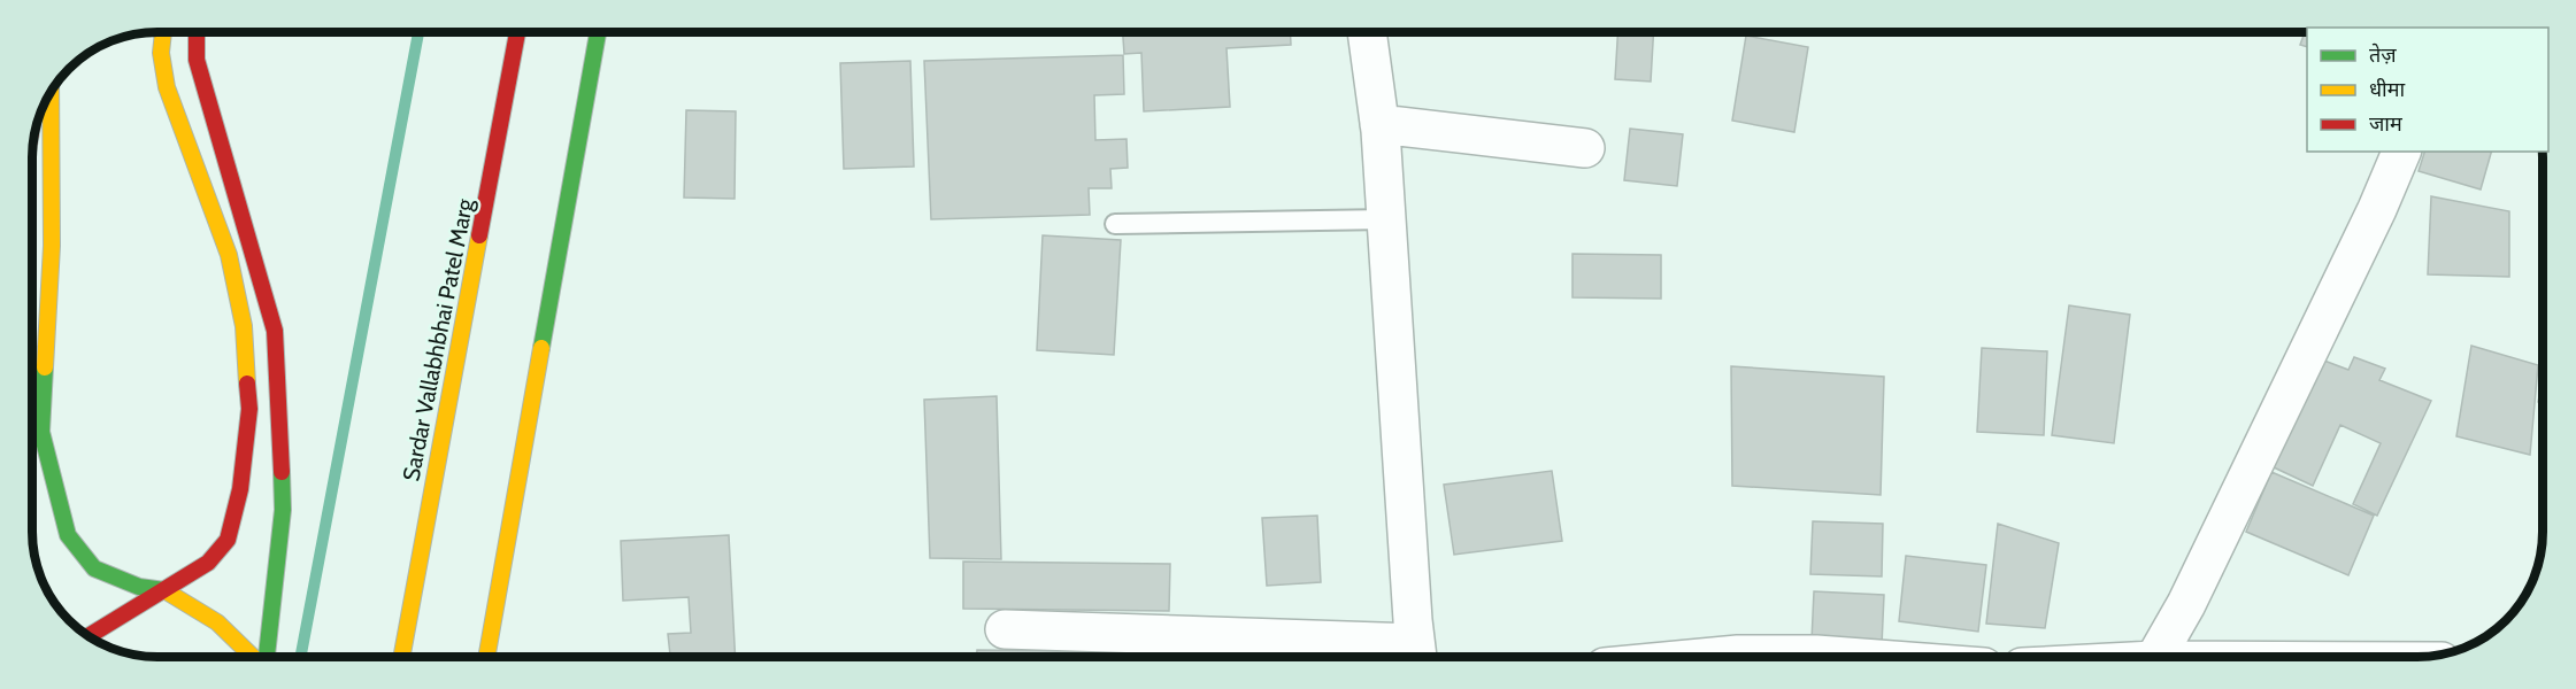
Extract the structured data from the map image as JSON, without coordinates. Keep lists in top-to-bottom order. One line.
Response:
{"streets":{"main road":["Sardar Vallabhbhai Patel Marg"]},"legend":["तेज़","धीमा","जाम"]}
